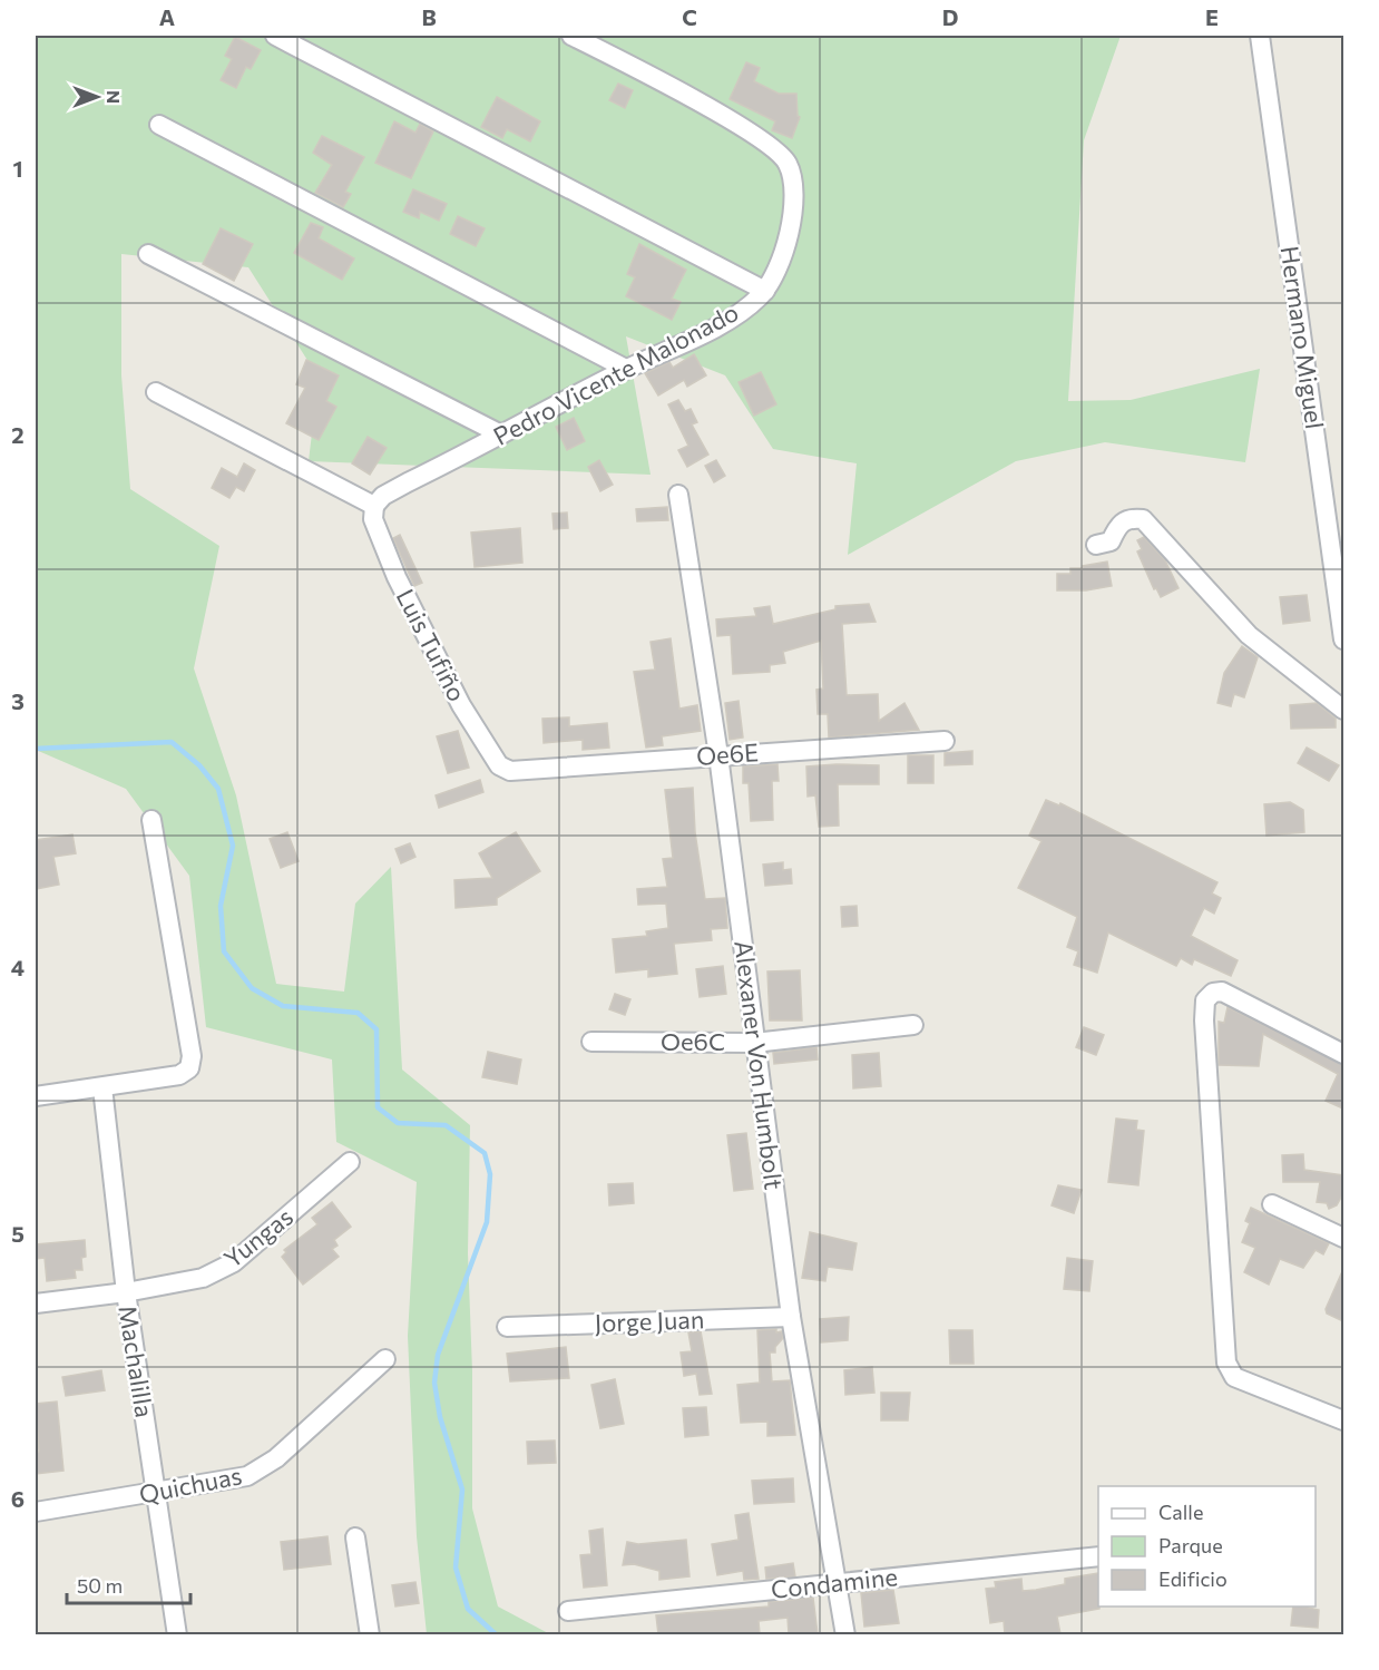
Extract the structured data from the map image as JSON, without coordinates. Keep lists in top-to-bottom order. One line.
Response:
{"streets":{"street":["Hermano Miguel","Pedro Vicente Malonado","Luis Tufiño","Oe6E","Oe6C","Alexaner Von Humbolt","Yungas","Jorge Juan","Machalilla","Quichuas","Condamine"]},"crossings":[["Pedro Vicente Malonado","Luis Tufiño"],["Luis Tufiño","Oe6E"],["Oe6E","Alexaner Von Humbolt"],["Oe6C","Alexaner Von Humbolt"],["Alexaner Von Humbolt","Jorge Juan"],["Alexaner Von Humbolt","Condamine"],["Yungas","Machalilla"],["Machalilla","Quichuas"]],"legend":["Calle","Parque","Edificio"],"scale_bar":"50 m","north":"right","grid":{"columns":["A","B","C","D","E"],"rows":["1","2","3","4","5","6"]}}
